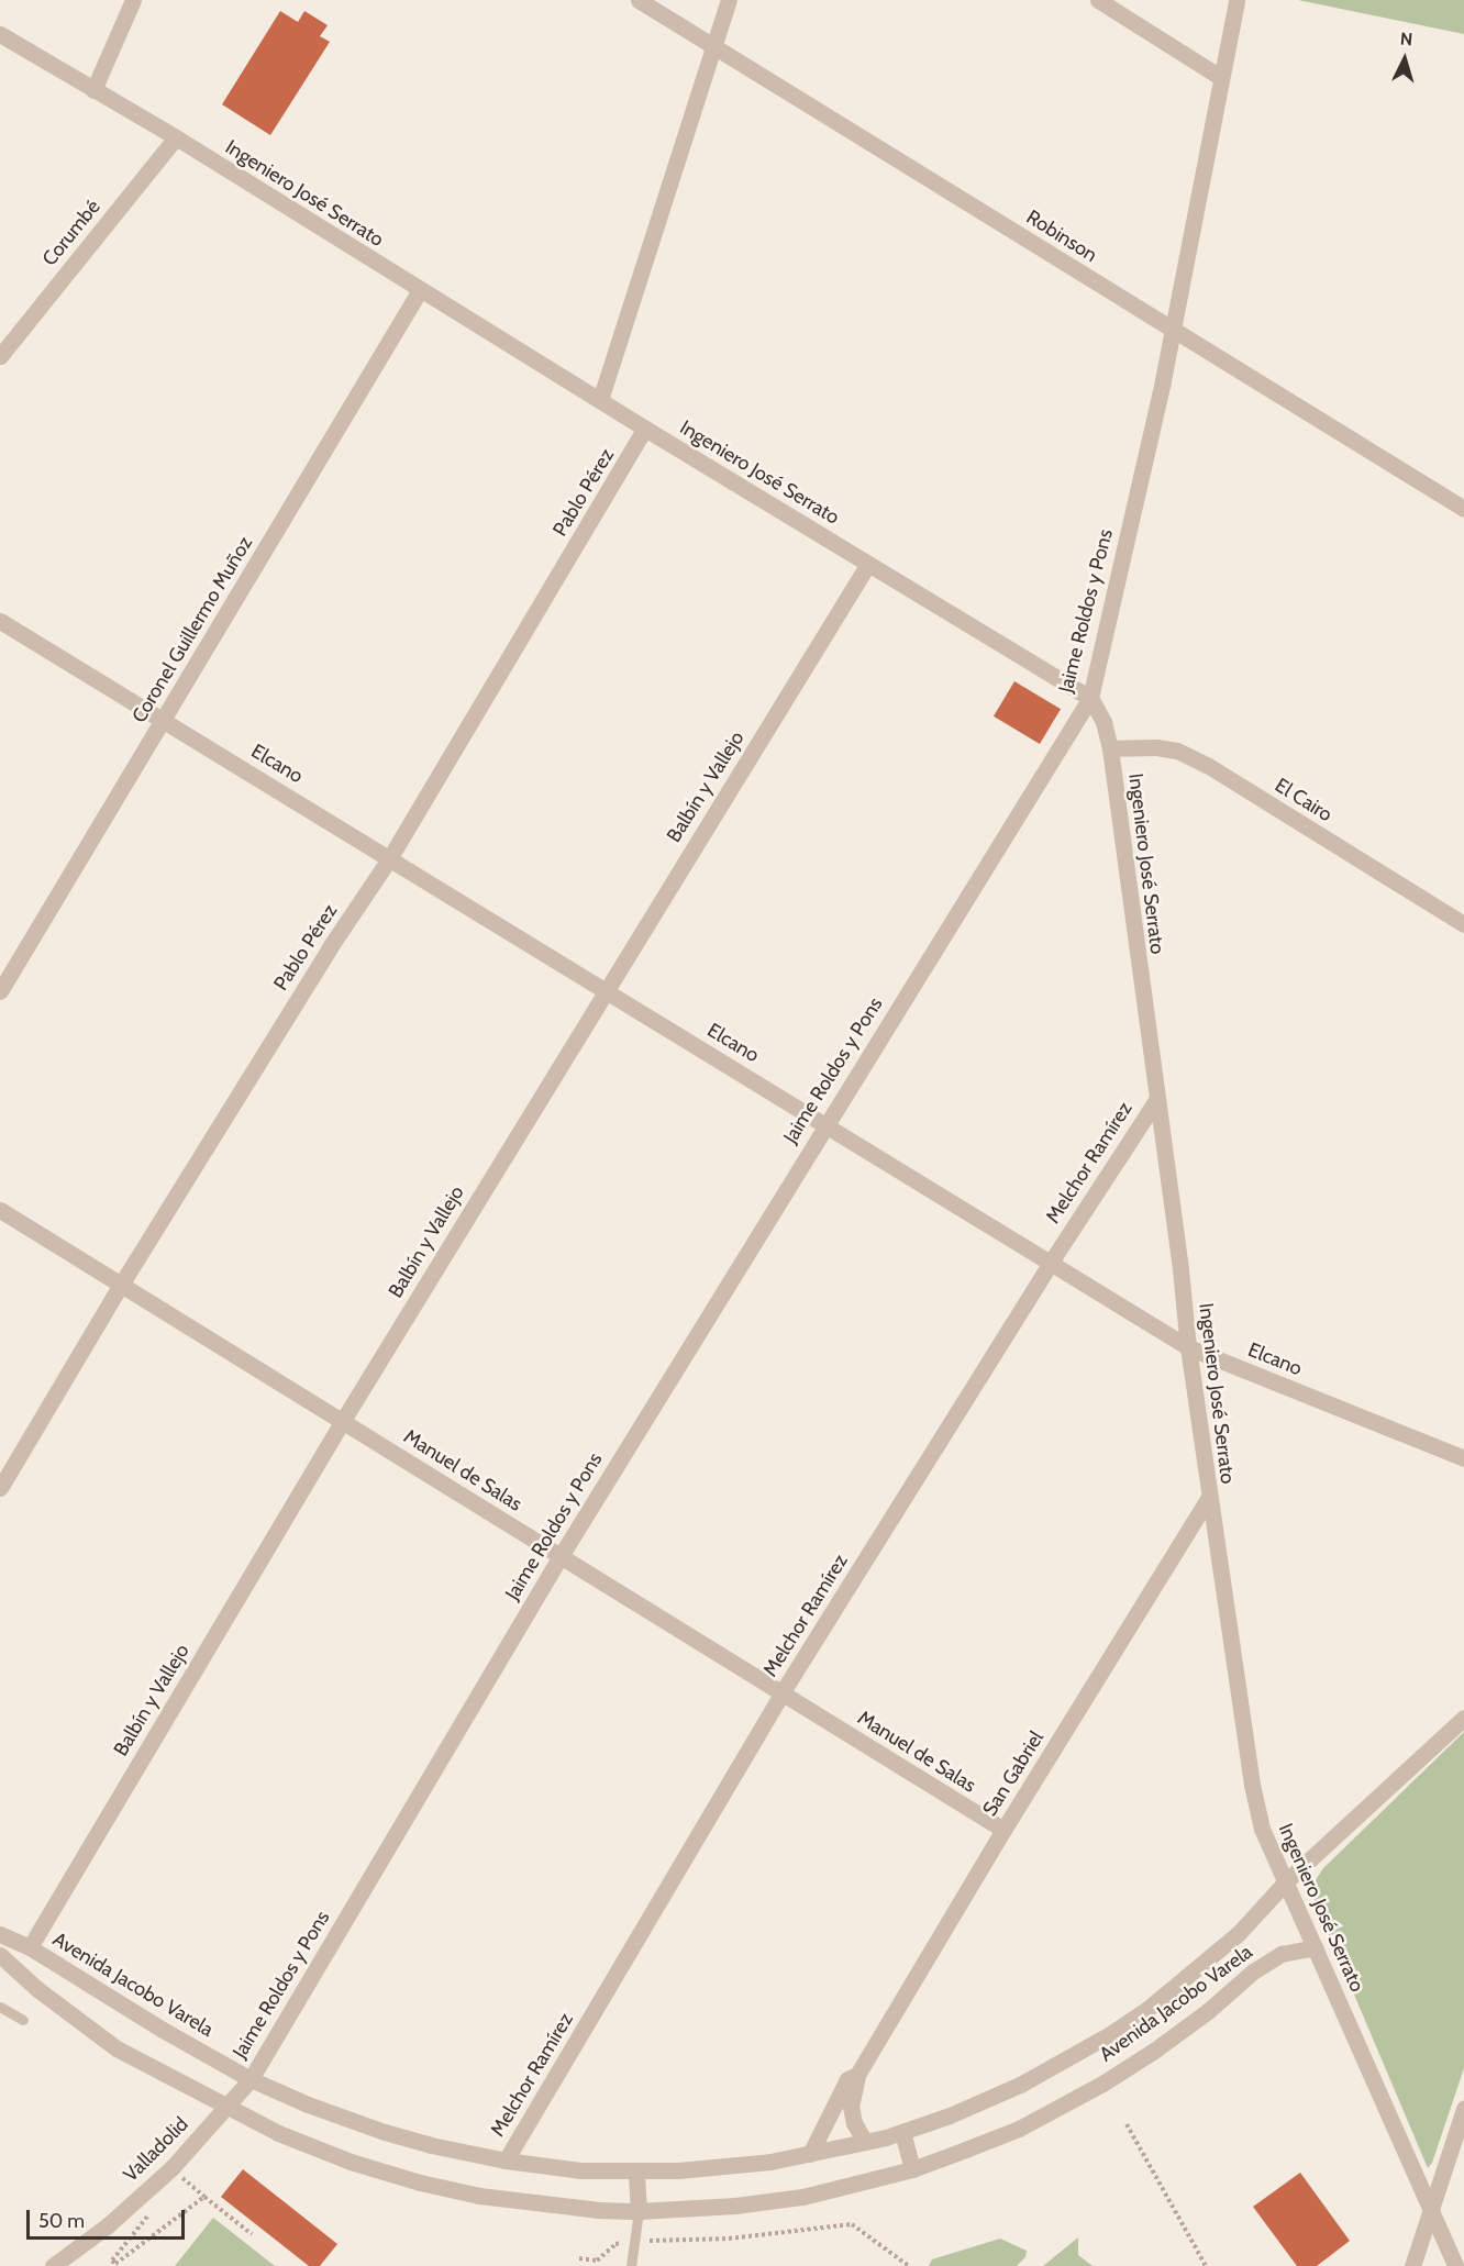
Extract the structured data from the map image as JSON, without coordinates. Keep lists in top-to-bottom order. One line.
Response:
{"streets":{"street":["Ingeniero José Serrato","Corumbé","Robinson","Pablo Pérez","Jaime Roldos y Pons","Coronel Guillermo Muñoz","Elcano","Balbín y Vallejo","El Cairo","Melchor Ramírez","Manuel de Salas","San Gabriel","Avenida Jacobo Varela","Valladolid"]},"crossings":[["Ingeniero José Serrato","Corumbé"],["Ingeniero José Serrato","Pablo Pérez"],["Ingeniero José Serrato","Jaime Roldos y Pons"],["Ingeniero José Serrato","Coronel Guillermo Muñoz"],["Ingeniero José Serrato","Elcano"],["Ingeniero José Serrato","Balbín y Vallejo"],["Ingeniero José Serrato","El Cairo"],["Ingeniero José Serrato","Melchor Ramírez"],["Ingeniero José Serrato","San Gabriel"],["Ingeniero José Serrato","Avenida Jacobo Varela"],["Robinson","Jaime Roldos y Pons"],["Pablo Pérez","Elcano"],["Pablo Pérez","Manuel de Salas"],["Jaime Roldos y Pons","Elcano"],["Jaime Roldos y Pons","Manuel de Salas"],["Jaime Roldos y Pons","Avenida Jacobo Varela"],["Jaime Roldos y Pons","Valladolid"],["Coronel Guillermo Muñoz","Elcano"],["Elcano","Balbín y Vallejo"],["Elcano","Melchor Ramírez"],["Balbín y Vallejo","Manuel de Salas"],["Balbín y Vallejo","Avenida Jacobo Varela"],["Melchor Ramírez","Manuel de Salas"],["Melchor Ramírez","Avenida Jacobo Varela"],["Manuel de Salas","San Gabriel"],["San Gabriel","Avenida Jacobo Varela"],["Avenida Jacobo Varela","Valladolid"]],"scale_bar":"50 m","north":"top"}
